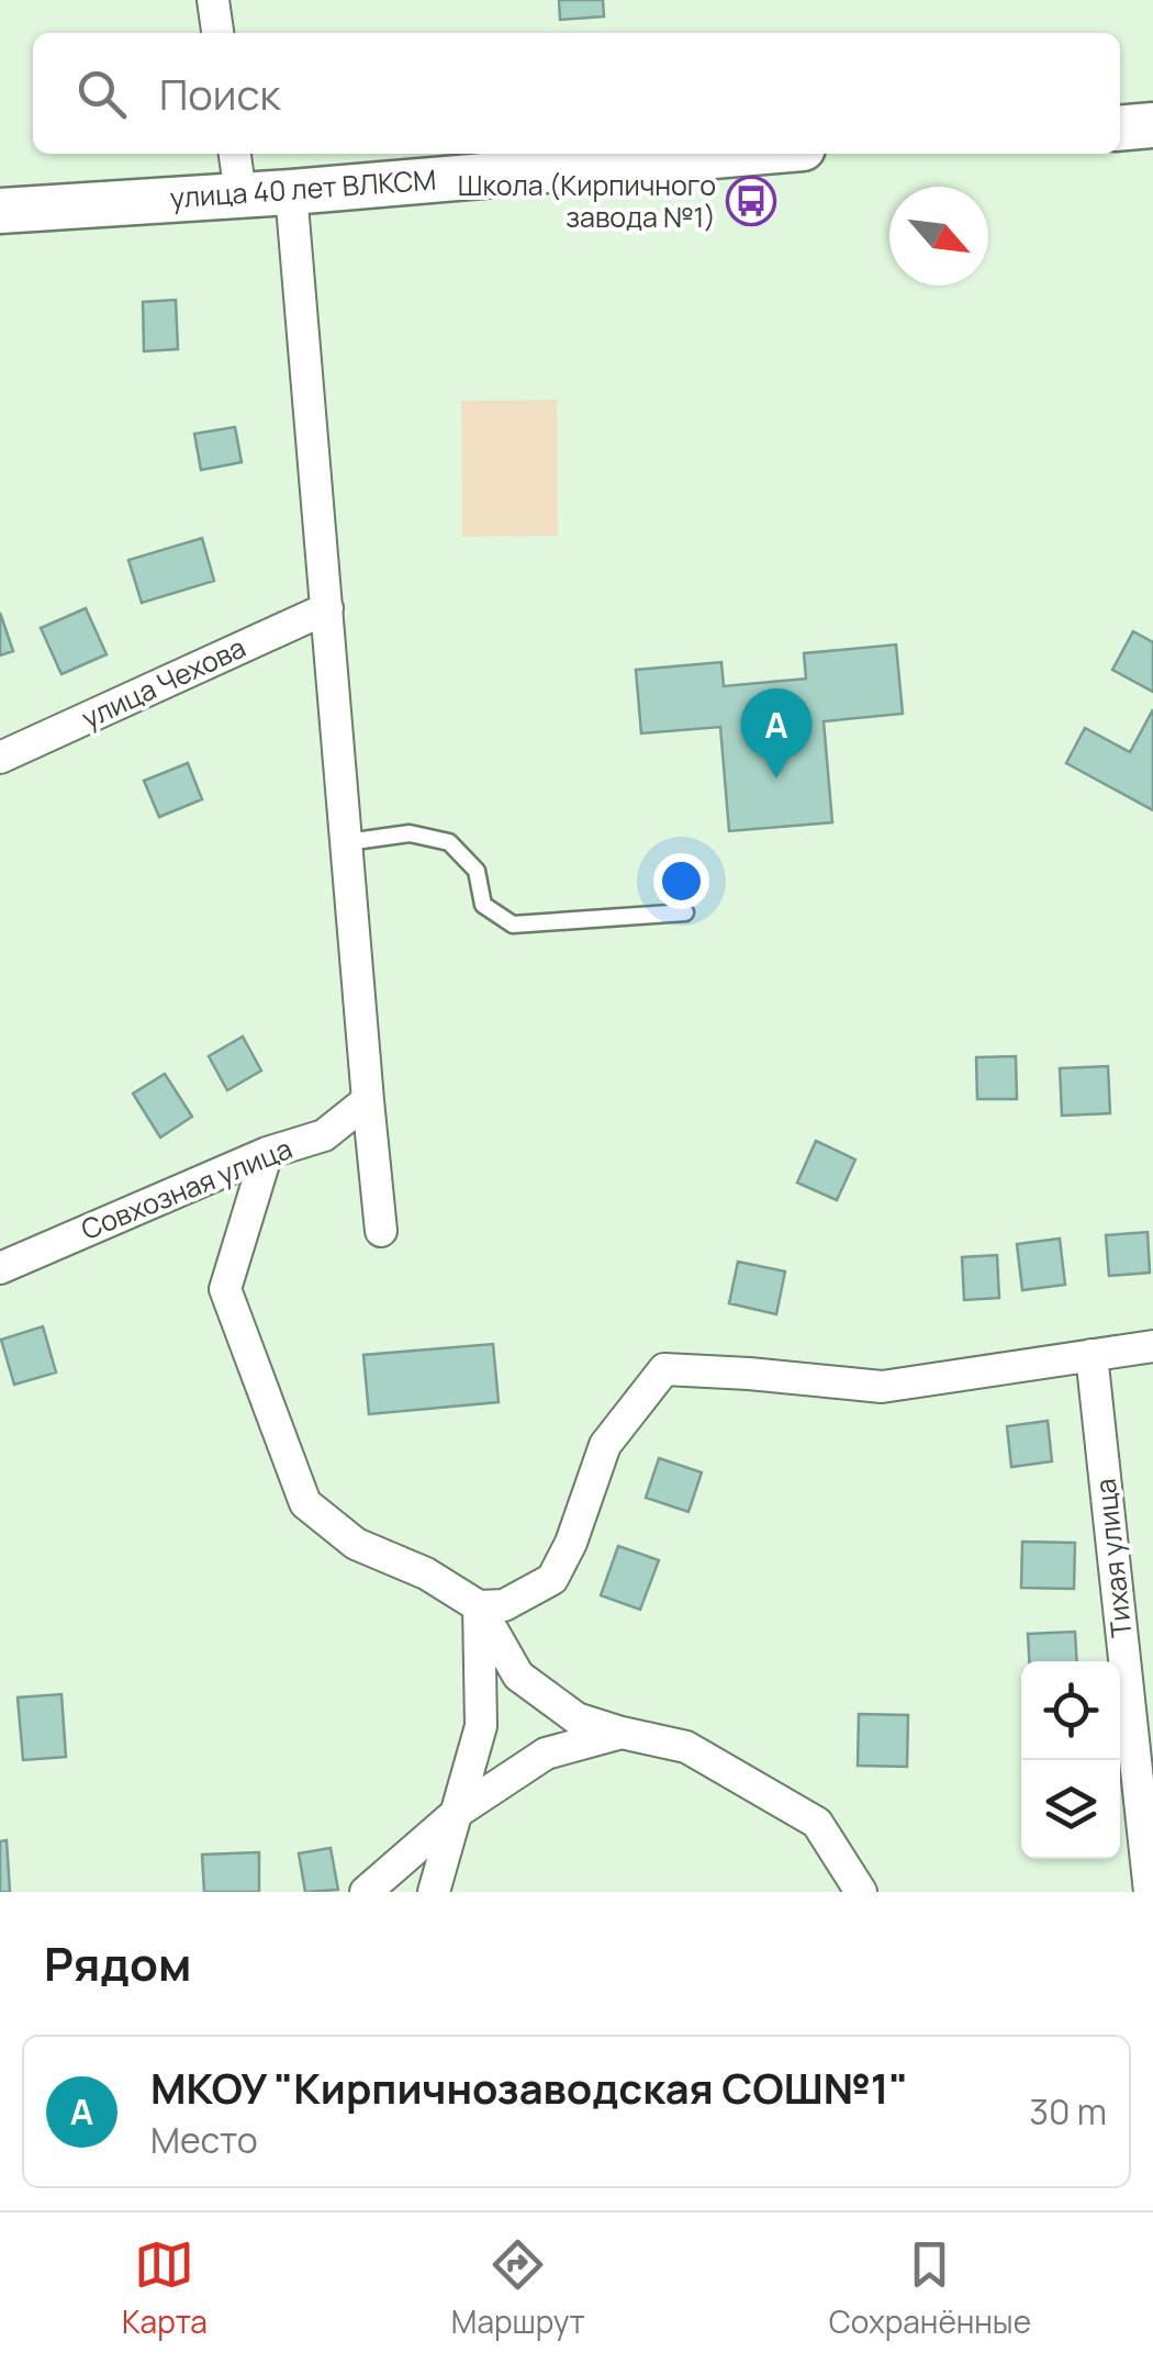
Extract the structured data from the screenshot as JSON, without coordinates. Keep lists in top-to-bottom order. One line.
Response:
{"streets":{"street":["улица 40 лет ВЛКСМ","улица Чехова","Совхозная улица","Тихая улица"]},"places":{"bus stop":["Школа (Кирпичного завода №1)"]},"north":"bottom right","page":{"search":"Поиск","pins":"A","heading":"Рядом","list":[{"mark":"A","name":"МКОУ \"Кирпичнозаводская СОШ№1\"","note":"Место","value":"30 m"}],"nav":["Карта","Маршрут","Сохранённые"]}}
